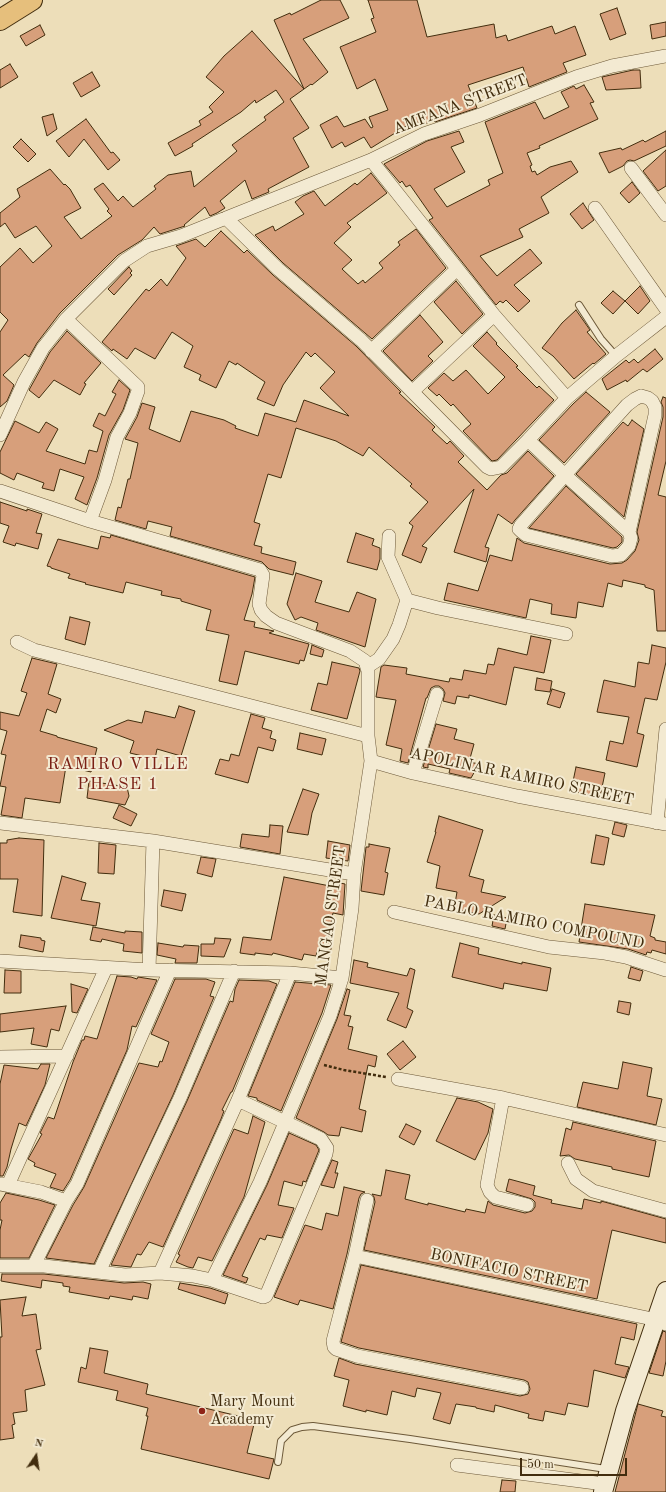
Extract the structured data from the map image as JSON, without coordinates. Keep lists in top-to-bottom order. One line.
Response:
{"streets":{"street":["AMFANA STREET","APOLINAR RAMIRO STREET","MANGAO STREET","PABLO RAMIRO COMPOUND","BONIFACIO STREET"]},"crossings":[["APOLINAR RAMIRO STREET","MANGAO STREET"]],"districts":["RAMIRO VILLE PHASE 1"],"places":["Mary Mount Academy"],"scale_bar":"50 m","north":"top"}
